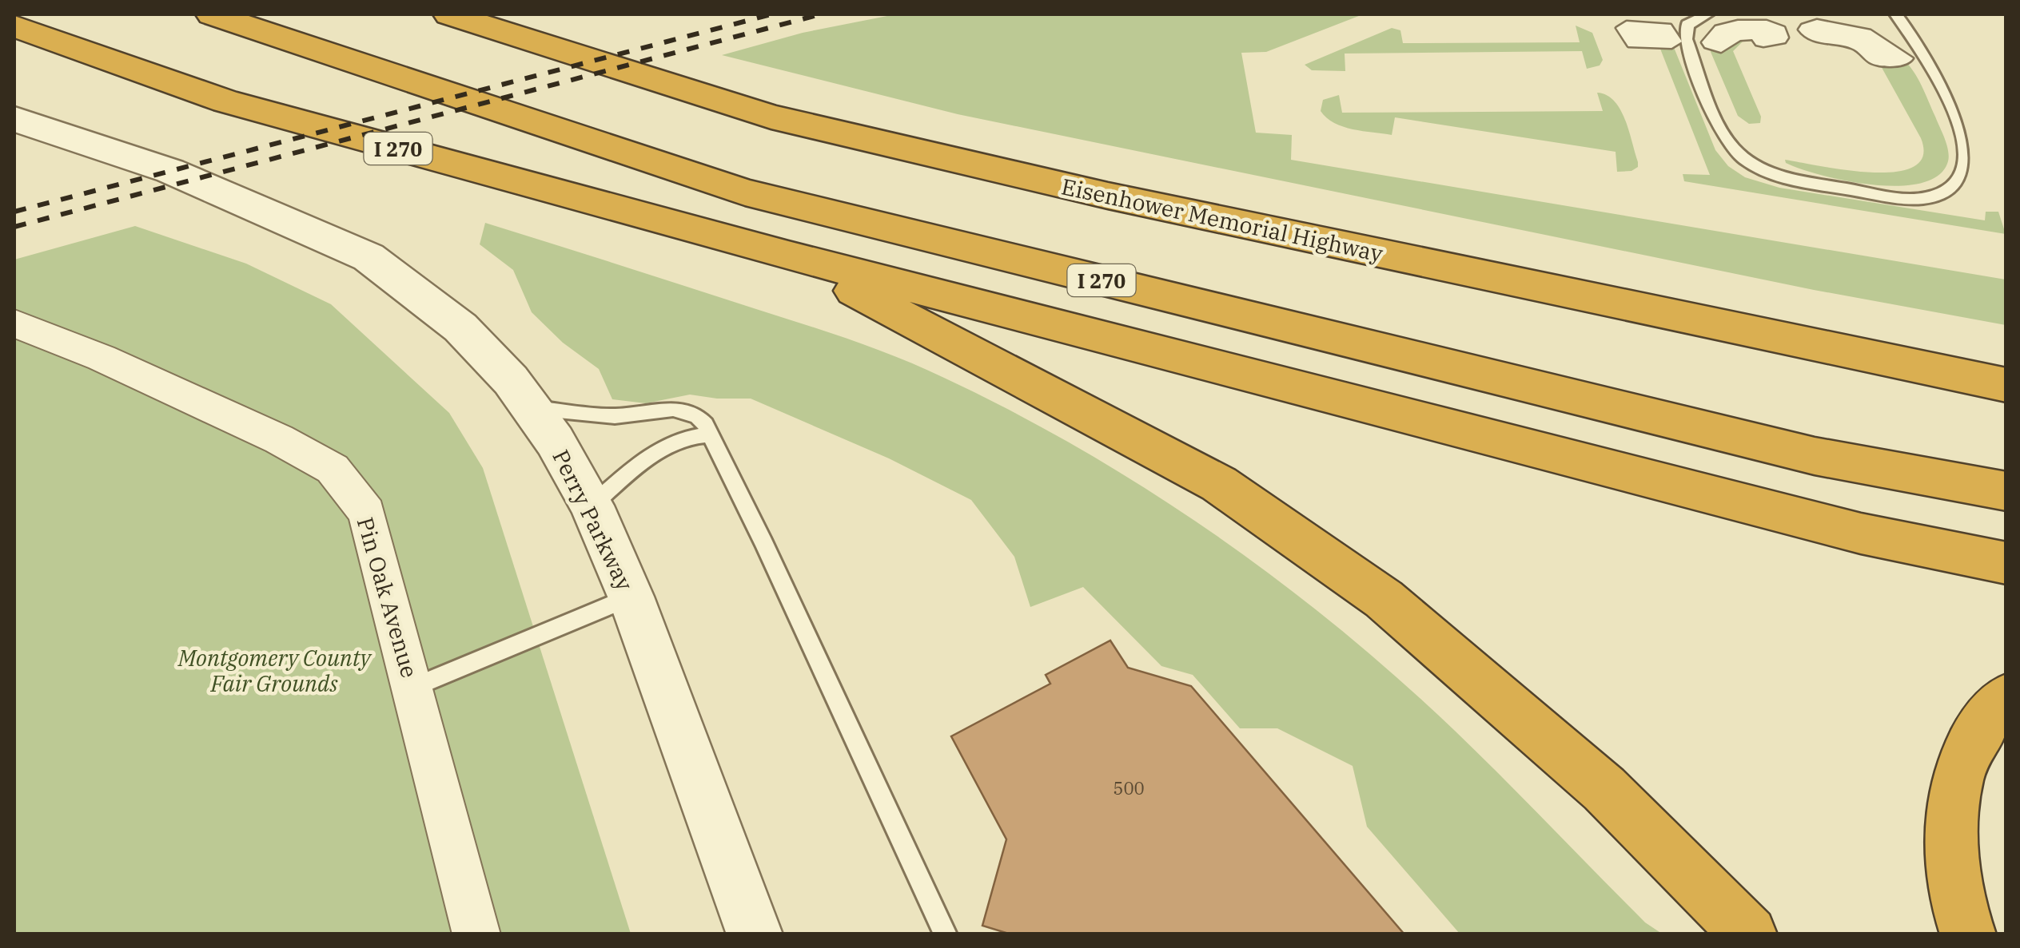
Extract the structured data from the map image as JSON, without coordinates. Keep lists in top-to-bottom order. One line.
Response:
{"streets":{"highway":["I 270","Eisenhower Memorial Highway"],"street":["Perry Parkway","Pin Oak Avenue"]},"parks":["Montgomery County Fair Grounds"],"house_numbers":["500"]}
